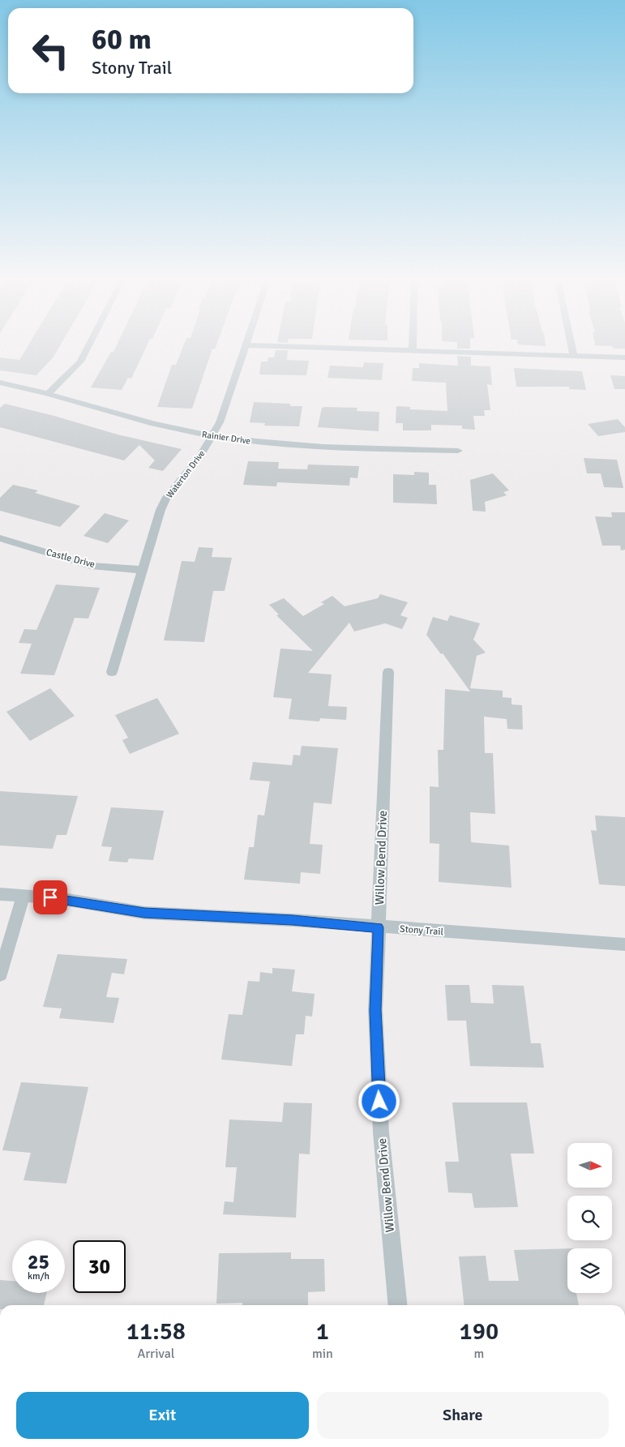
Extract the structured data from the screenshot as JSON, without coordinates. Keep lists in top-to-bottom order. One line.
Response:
{"streets":{"street":["Rainier Drive","Waterton Drive","Castle Drive","Willow Bend Drive","Stony Trail"]},"crossings":[["Rainier Drive","Waterton Drive"],["Waterton Drive","Castle Drive"],["Willow Bend Drive","Stony Trail"]],"north":"right","page":{"turn":["60 m","Stony Trail"],"speed":"25 km/h","limit":"30","eta":["11:58","Arrival","1","min","190","m"],"buttons":["Exit","Share"]}}
